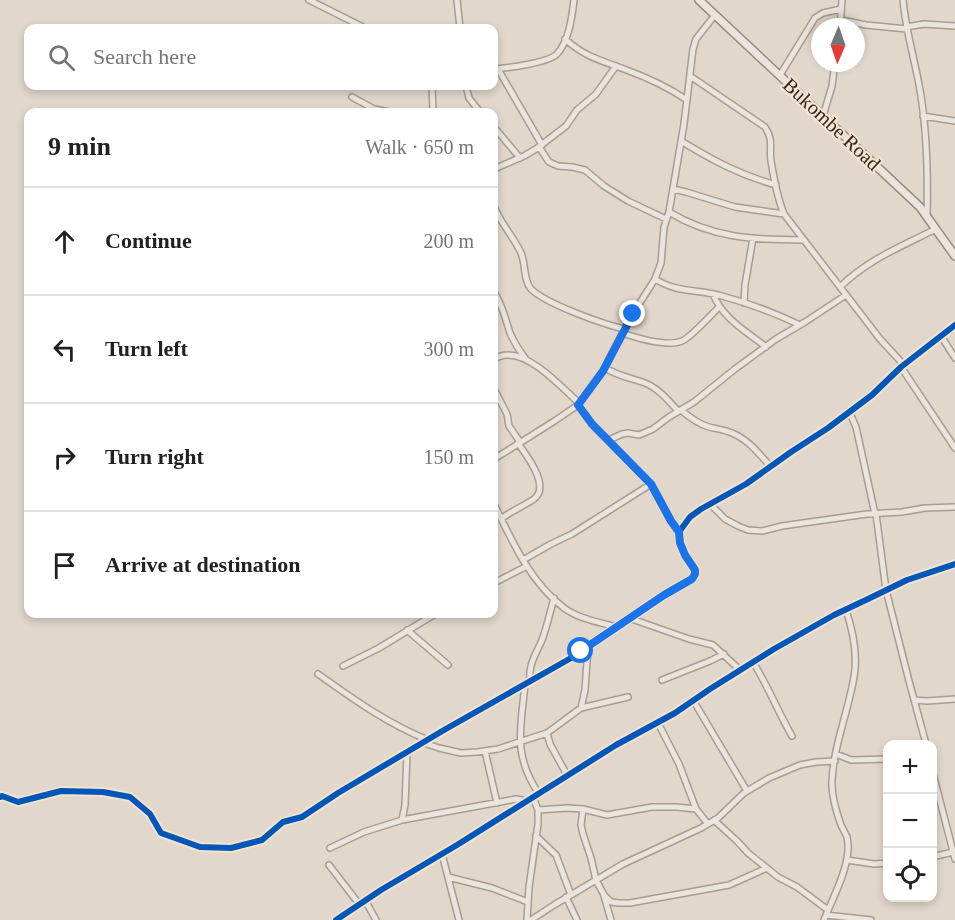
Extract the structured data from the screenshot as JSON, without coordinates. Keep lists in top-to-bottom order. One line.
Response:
{"streets":{"main road":["Bukombe Road"]},"north":"bottom","page":{"search":"Search here","heading":["9 min","Walk · 650 m"],"list":[["Continue","200 m"],["Turn left","300 m"],["Turn right","150 m"],"Arrive at destination"],"map_buttons":["+","−"]}}
